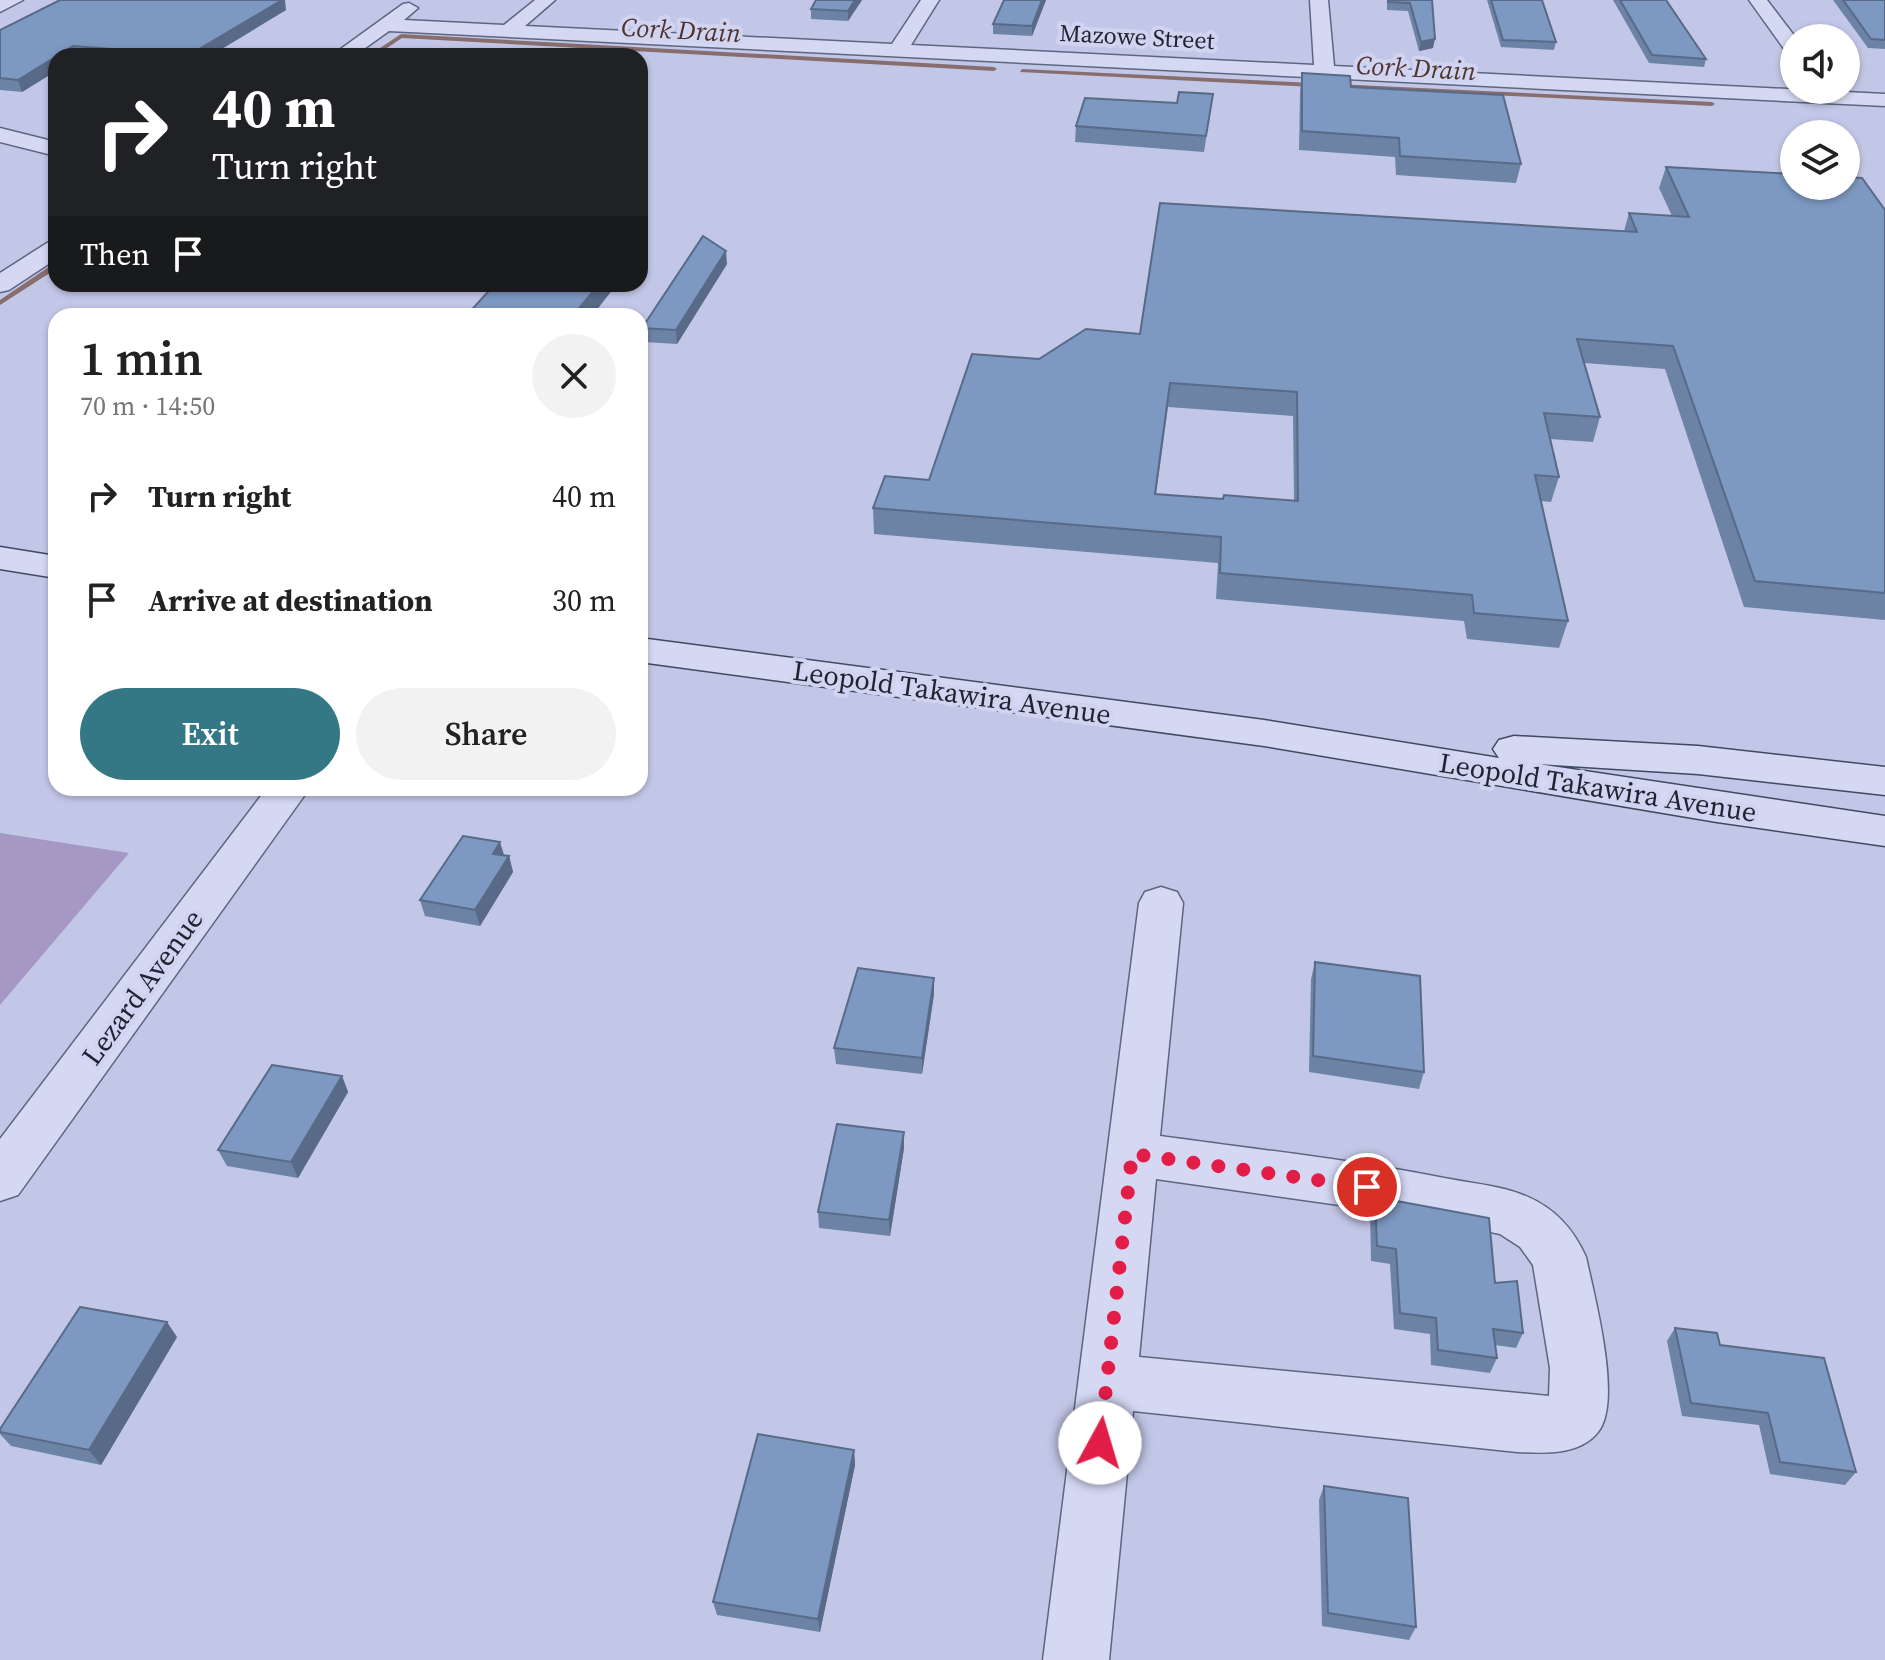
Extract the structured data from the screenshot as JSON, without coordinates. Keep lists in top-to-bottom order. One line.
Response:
{"streets":{"main road":["Leopold Takawira Avenue"],"street":["Mazowe Street","Lezard Avenue"]},"water":["Cork Drain"],"page":{"turn":["40 m","Turn right"],"then":"Then","heading":["1 min","70 m · 14:50"],"list":[{"name":"Turn right","value":"40 m"},{"name":"Arrive at destination","value":"30 m"}],"buttons":["Exit","Share"]}}
